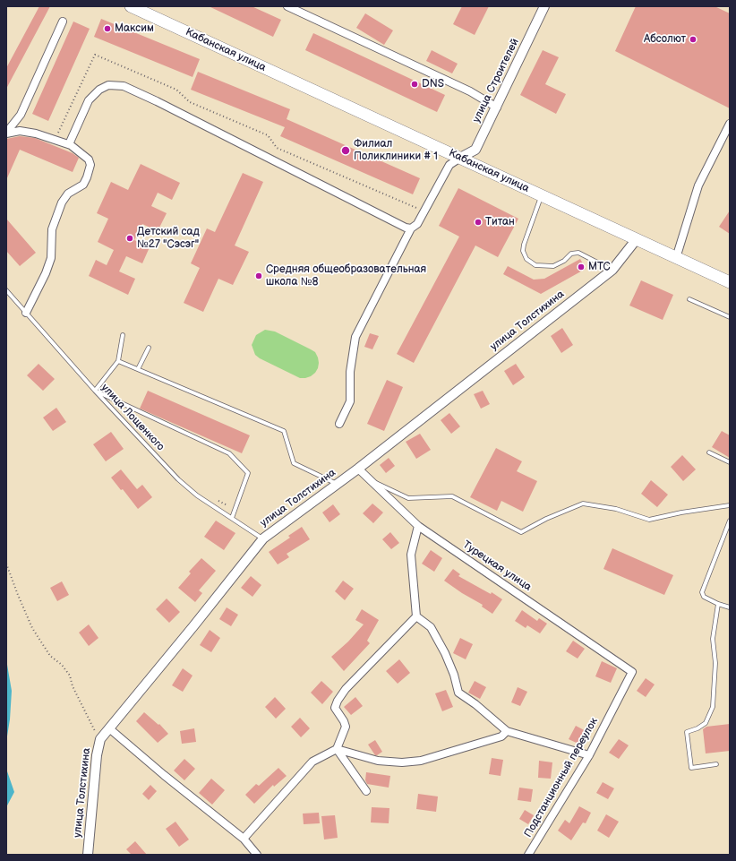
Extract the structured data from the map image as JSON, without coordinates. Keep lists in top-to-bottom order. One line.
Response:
{"streets":{"main road":["Кабанская улица"],"street":["улица Строителей","улица Толстихина","Турецкая улица","Подстанционный переулок"],"lane":["улица Лощенкого"]},"crossings":[["Кабанская улица","улица Строителей"],["Кабанская улица","улица Толстихина"],["улица Толстихина","улица Лощенкого"],["улица Толстихина","Турецкая улица"],["Турецкая улица","Подстанционный переулок"]],"places":["Максим","Абсолют","DNS","Филиал Поликлиники # 1","Титан","Детский сад №27 \"Сэсэг\"","МТС","Средняя общеобразовательная школа №8"]}
